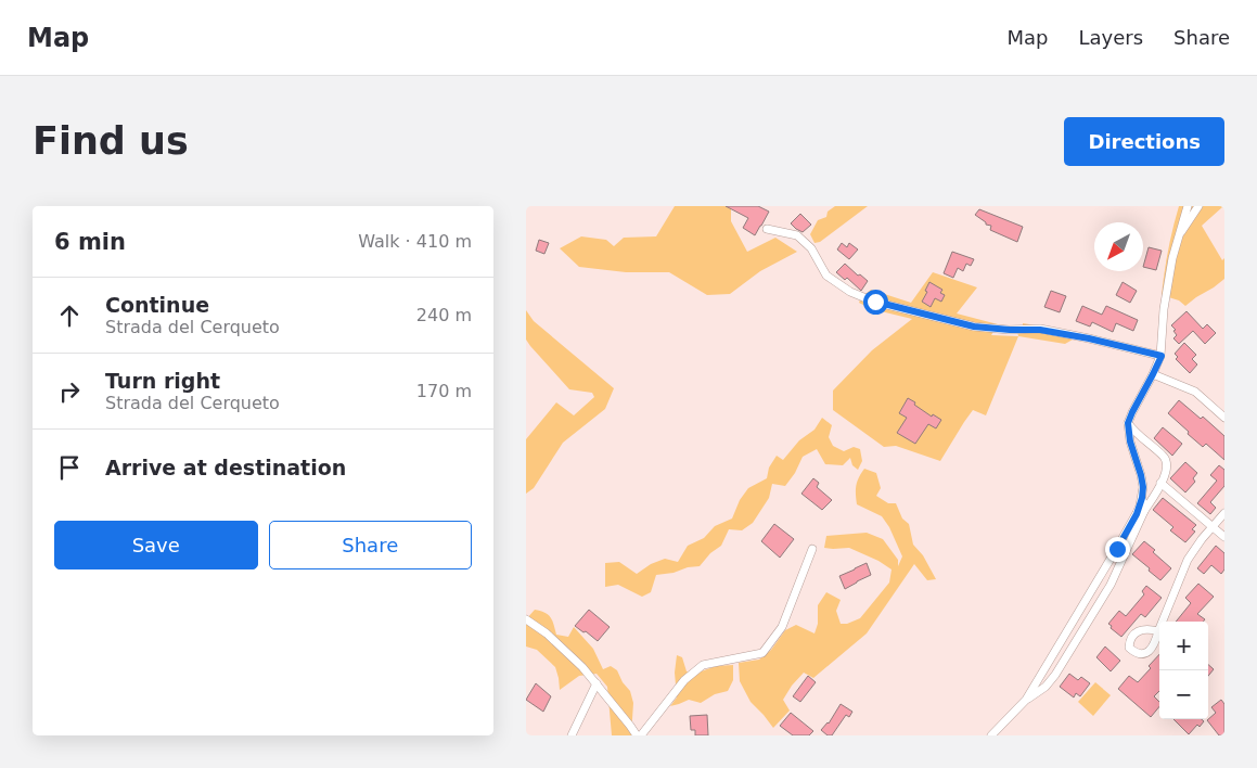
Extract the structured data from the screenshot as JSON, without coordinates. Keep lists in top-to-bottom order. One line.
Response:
{"north":"bottom left","page":{"header":"Map","nav":["Map","Layers","Share"],"buttons":["Directions",["Save","Share"]],"title":"Find us","heading":["6 min","Walk · 410 m"],"list":[["Continue","Strada del Cerqueto","240 m"],["Turn right","Strada del Cerqueto","170 m"],"Arrive at destination"],"map_buttons":["+","−"]}}
